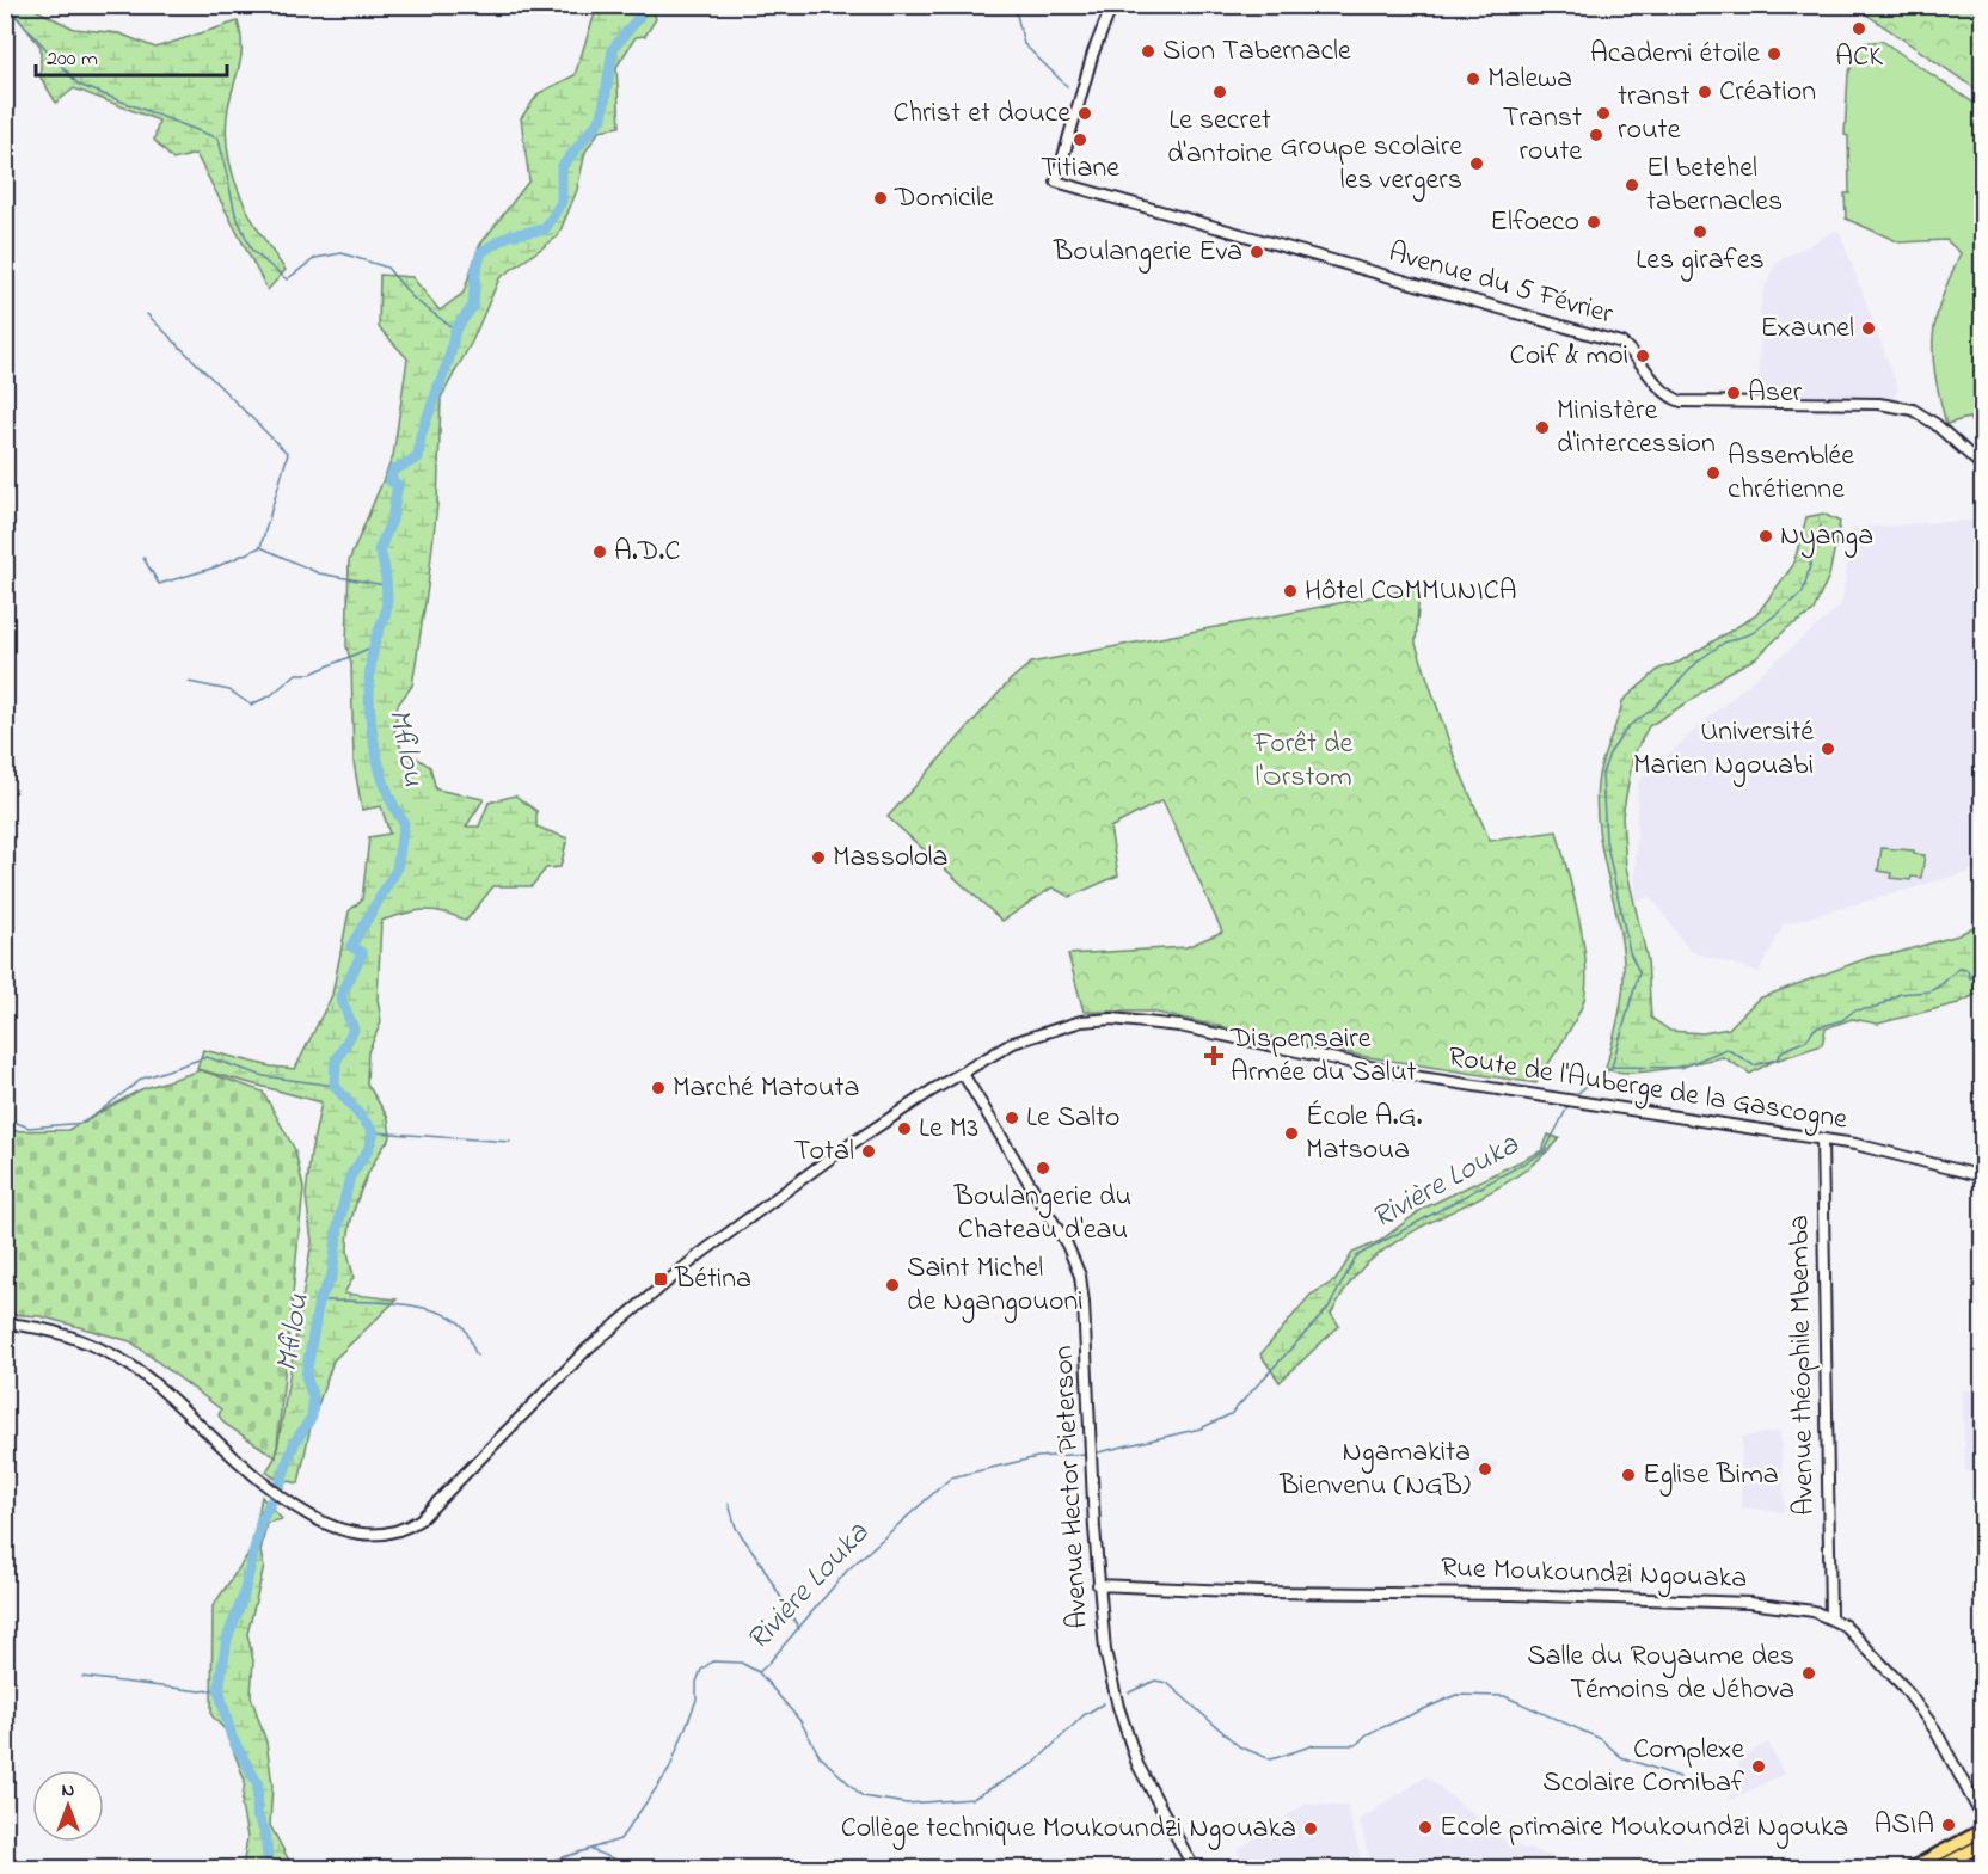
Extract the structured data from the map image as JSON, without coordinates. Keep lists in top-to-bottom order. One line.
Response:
{"streets":{"street":["Avenue du 5 Février","Route de l'Auberge de la Gascogne","Avenue théophile Mbemba","Avenue Hector Pieterson","Rue Moukoundzi Ngouaka"]},"crossings":[["Route de l'Auberge de la Gascogne","Avenue théophile Mbemba"],["Route de l'Auberge de la Gascogne","Avenue Hector Pieterson"],["Avenue théophile Mbemba","Rue Moukoundzi Ngouaka"],["Avenue Hector Pieterson","Rue Moukoundzi Ngouaka"]],"water":["Mfilou","Rivière Louka"],"parks":["Forêt de l'Orstom"],"places":{"other":["ACK","Sion Tabernacle","Academi étoile","Malewa","Le secret d'antoine","Création","Christ et douce","transt route","Transt route","Titiane","Groupe scolaire les vergers","El betehel tabernacles","Domicile","Elfoeco","Les girafes","Boulangerie Eva","Exaunel","Coif & moi","Aser","Ministère d'intercession","Assemblée chrétienne","Nyanga","A.D.C","Hôtel COMMUNICA","Université Marien Ngouabi","Massolola","Marché Matouta","Le Salto","Le M3","École A.G. Matsoua","Total","Boulangerie du Chateau d'eau","Saint Michel de Ngangouoni","Ngamakita Bienvenu (NGB)","Eglise Bima","Salle du Royaume des Témoins de Jéhova","Complexe Scolaire Comibaf","ASIA","Ecole primaire Moukoundzi Ngouka","Collège technique Moukoundzi Ngouaka"],"health":["Dispensaire Armée du Salut"],"transit":["Bétina"]},"scale_bar":"200 m","north":"top"}
